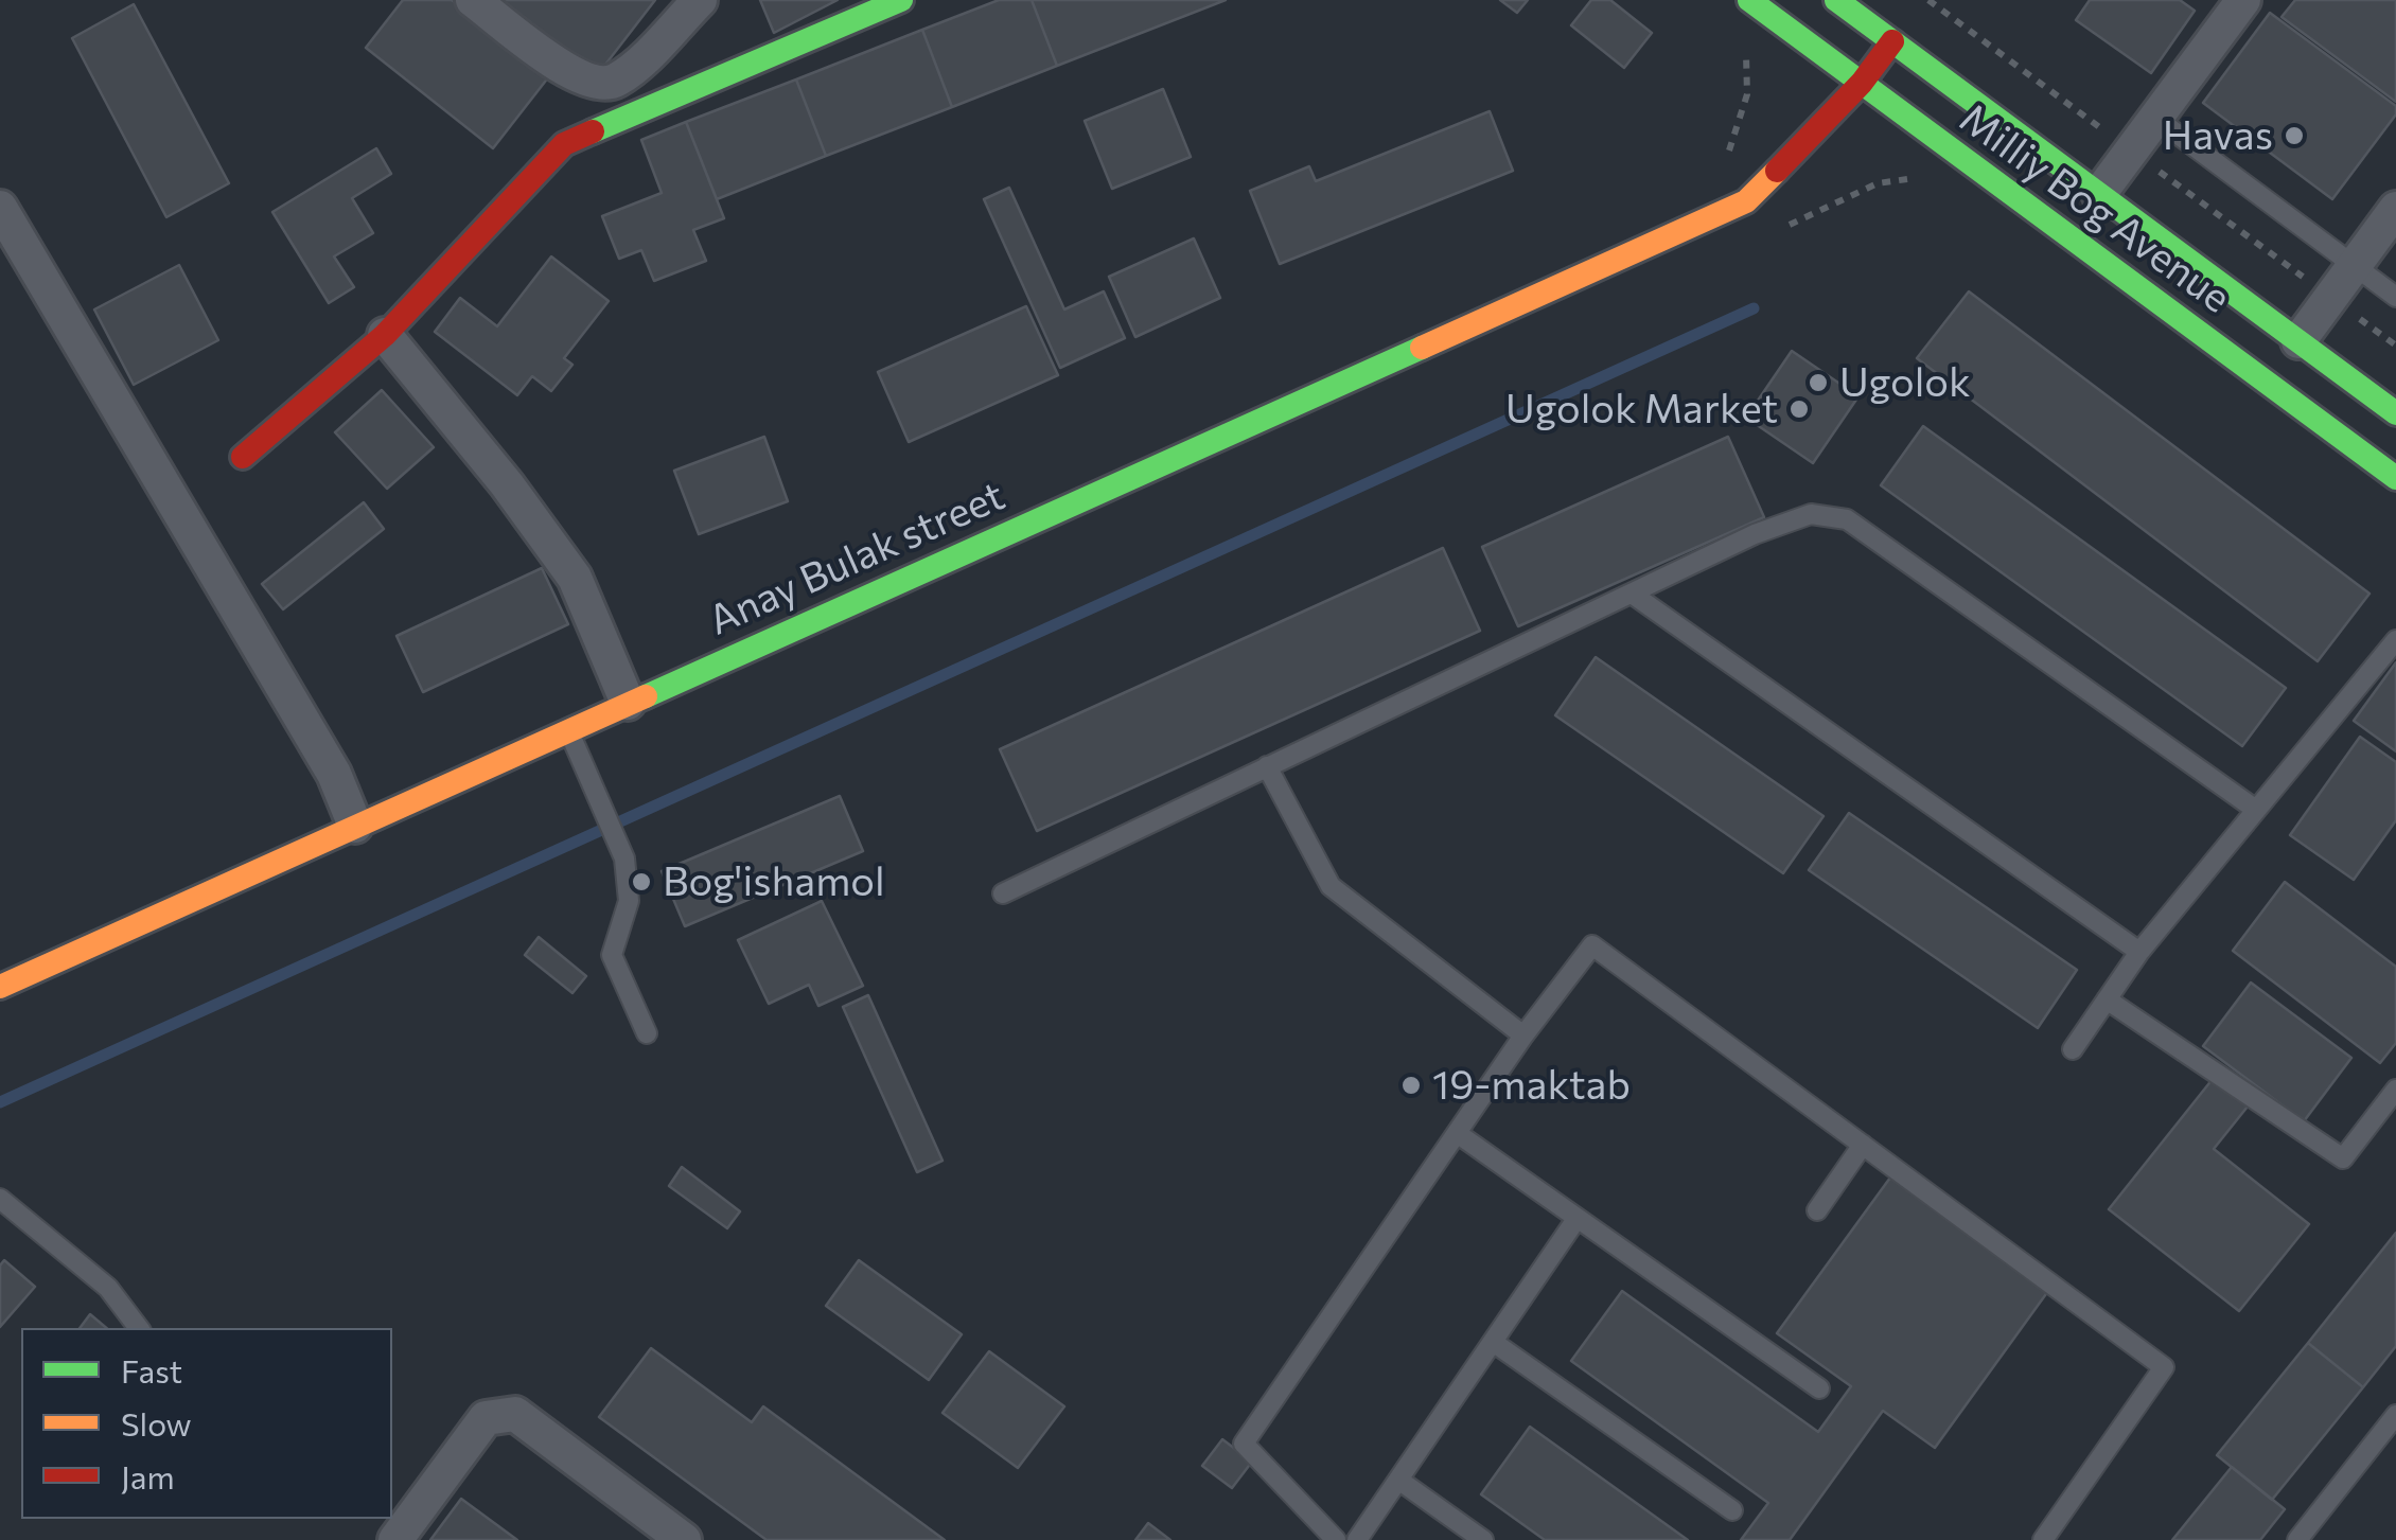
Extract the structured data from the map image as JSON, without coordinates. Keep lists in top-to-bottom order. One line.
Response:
{"streets":{"main road":["Milliy Bog Avenue","Anay Bulak street"]},"crossings":[["Milliy Bog Avenue","Anay Bulak street"]],"places":["Havas","Ugolok","Ugolok Market","Bog'ishamol","19-maktab"],"legend":["Fast","Slow","Jam"]}
